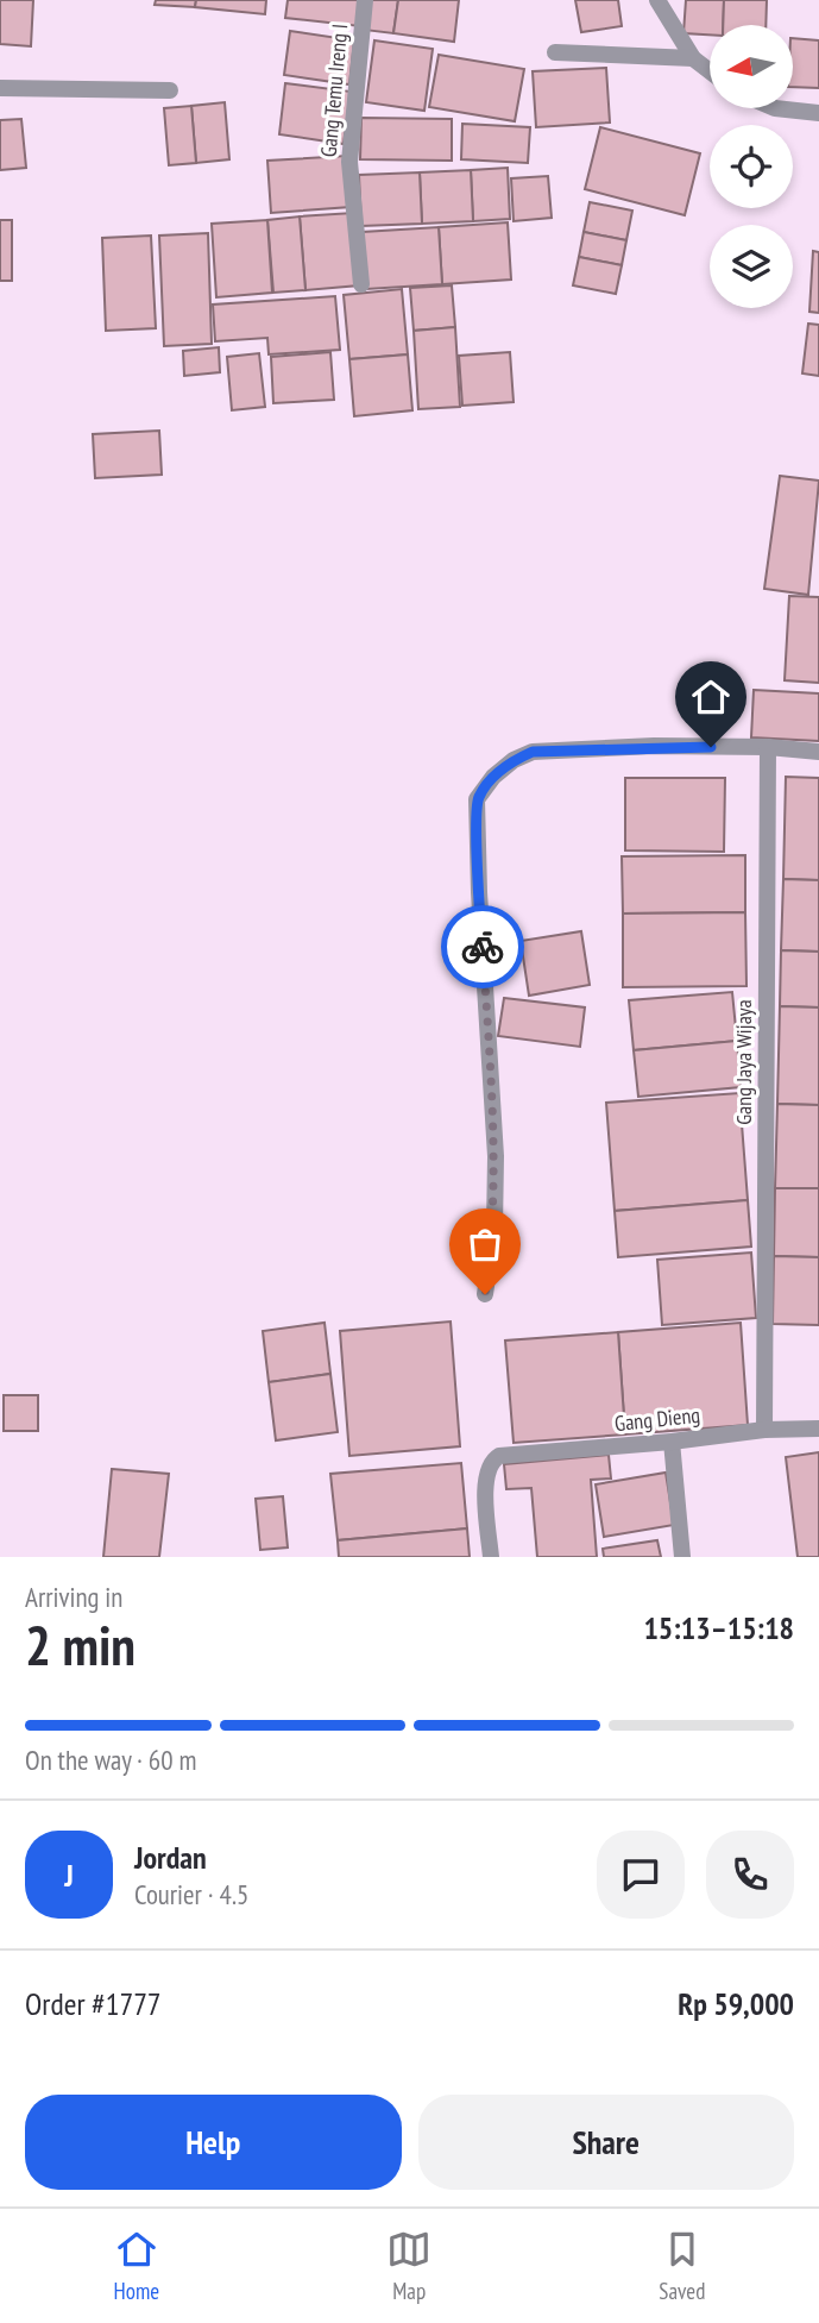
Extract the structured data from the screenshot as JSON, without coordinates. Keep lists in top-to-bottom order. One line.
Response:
{"streets":{"street":["Gang Temu Ireng I","Gang Jaya Wijaya","Gang Dieng"]},"crossings":[["Gang Jaya Wijaya","Gang Dieng"]],"north":"left","page":{"heading":["2 min","Arriving in","15:13–15:18"],"panel":["Jordan","Courier · 4.5","Order #1777","Rp 59,000"],"bar":"On the way · 60 m","round":"J","buttons":["Help","Share"],"tabs":["Home","Map","Saved"]}}
